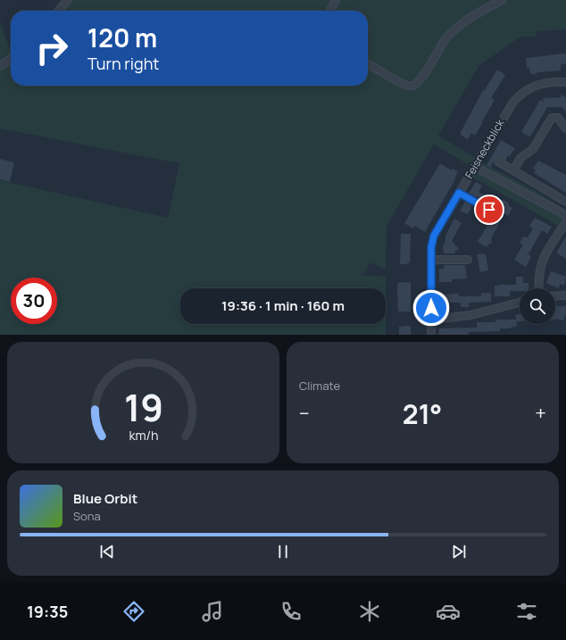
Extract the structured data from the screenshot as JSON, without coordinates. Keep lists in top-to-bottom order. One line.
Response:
{"streets":{"street":["Feisneckblick"]},"page":{"turn":["120 m","Turn right"],"limit":"30","trip":"19:36 · 1 min · 160 m","tile":"Climate","heat":["−","21°","+"],"song":["Blue Orbit","Sona"],"tabs":"19:35","gauge":["19","km/h"]}}
